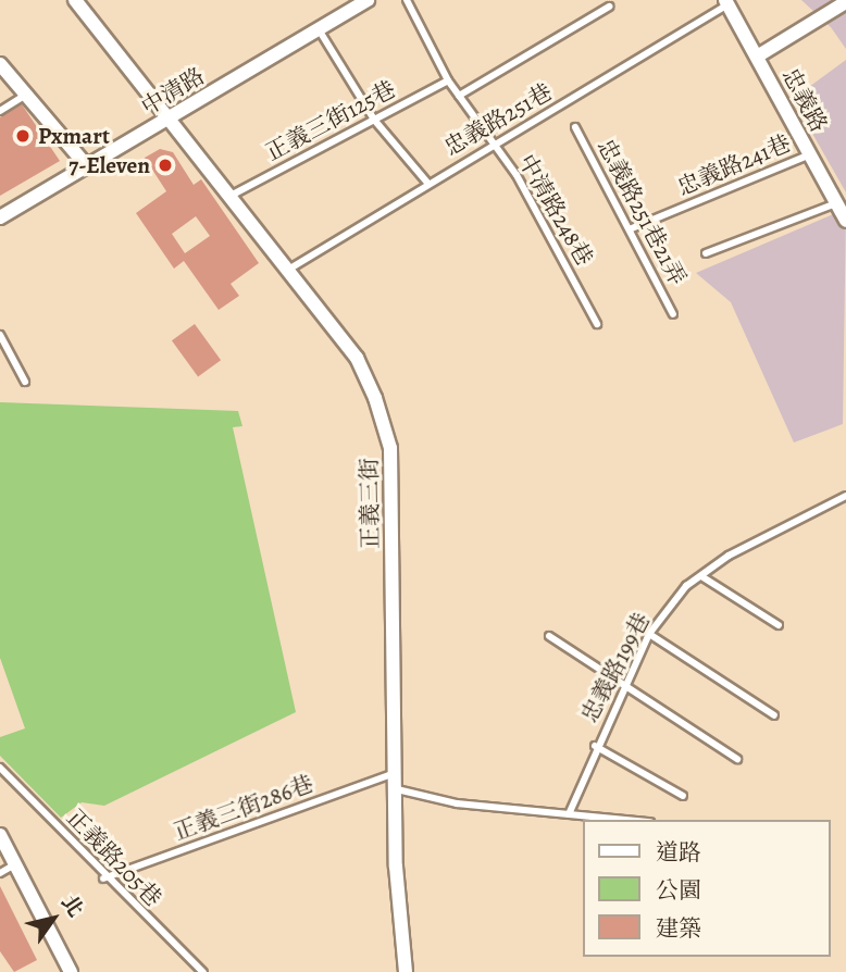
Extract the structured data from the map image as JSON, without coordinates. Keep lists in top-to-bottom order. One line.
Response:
{"streets":{"street":["中清路","忠義路","正義三街"],"lane":["忠義路251巷","正義三街125巷","忠義路241巷","中清路248巷","忠義路251巷21弄","忠義路199巷","正義三街286巷","正義路205巷"]},"crossings":[["中清路","正義三街"],["忠義路","忠義路251巷"],["忠義路","忠義路241巷"],["忠義路251巷","中清路248巷"],["忠義路251巷","正義三街"],["正義三街125巷","中清路248巷"],["正義三街125巷","正義三街"],["忠義路241巷","忠義路251巷21弄"],["正義三街","正義三街286巷"],["正義三街286巷","正義路205巷"]],"places":["Pxmart","7-Eleven"],"legend":["道路","公園","建築"],"north":"top right"}
